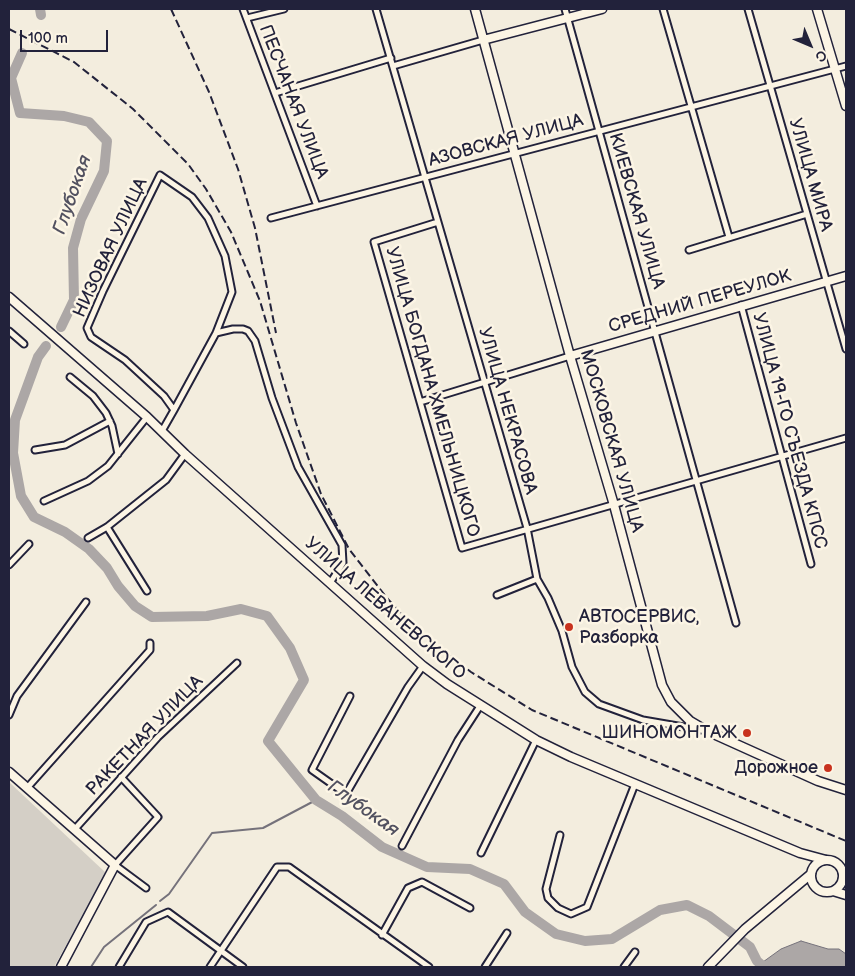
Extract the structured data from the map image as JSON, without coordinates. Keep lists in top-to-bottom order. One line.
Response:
{"streets":{"street":["ПЕСЧАНАЯ УЛИЦА","АЗОВСКАЯ УЛИЦА","УЛИЦА МИРА","КИЕВСКАЯ УЛИЦА","НИЗОВАЯ УЛИЦА","СРЕДНИЙ ПЕРЕУЛОК","УЛИЦА БОГДАНА ХМЕЛЬНИЦКОГО","УЛИЦА НЕКРАСОВА","УЛИЦА 19-ГО СЪЕЗДА КПСС","МОСКОВСКАЯ УЛИЦА","УЛИЦА ЛЕВАНЕВСКОГО","РАКЕТНАЯ УЛИЦА"]},"crossings":[["ПЕСЧАНАЯ УЛИЦА","АЗОВСКАЯ УЛИЦА"],["АЗОВСКАЯ УЛИЦА","УЛИЦА МИРА"],["АЗОВСКАЯ УЛИЦА","КИЕВСКАЯ УЛИЦА"],["АЗОВСКАЯ УЛИЦА","УЛИЦА НЕКРАСОВА"],["АЗОВСКАЯ УЛИЦА","МОСКОВСКАЯ УЛИЦА"],["УЛИЦА МИРА","СРЕДНИЙ ПЕРЕУЛОК"],["КИЕВСКАЯ УЛИЦА","СРЕДНИЙ ПЕРЕУЛОК"],["КИЕВСКАЯ УЛИЦА","УЛИЦА БОГДАНА ХМЕЛЬНИЦКОГО"],["СРЕДНИЙ ПЕРЕУЛОК","УЛИЦА БОГДАНА ХМЕЛЬНИЦКОГО"],["СРЕДНИЙ ПЕРЕУЛОК","УЛИЦА НЕКРАСОВА"],["СРЕДНИЙ ПЕРЕУЛОК","УЛИЦА 19-ГО СЪЕЗДА КПСС"],["СРЕДНИЙ ПЕРЕУЛОК","МОСКОВСКАЯ УЛИЦА"],["УЛИЦА БОГДАНА ХМЕЛЬНИЦКОГО","УЛИЦА НЕКРАСОВА"],["УЛИЦА БОГДАНА ХМЕЛЬНИЦКОГО","УЛИЦА 19-ГО СЪЕЗДА КПСС"],["УЛИЦА БОГДАНА ХМЕЛЬНИЦКОГО","МОСКОВСКАЯ УЛИЦА"],["УЛИЦА НЕКРАСОВА","МОСКОВСКАЯ УЛИЦА"]],"water":["Глубокая"],"places":["АВТОСЕРВИС, Разборка","ШИНОМОНТАЖ","Дорожное"],"scale_bar":"100 m","north":"bottom right"}
